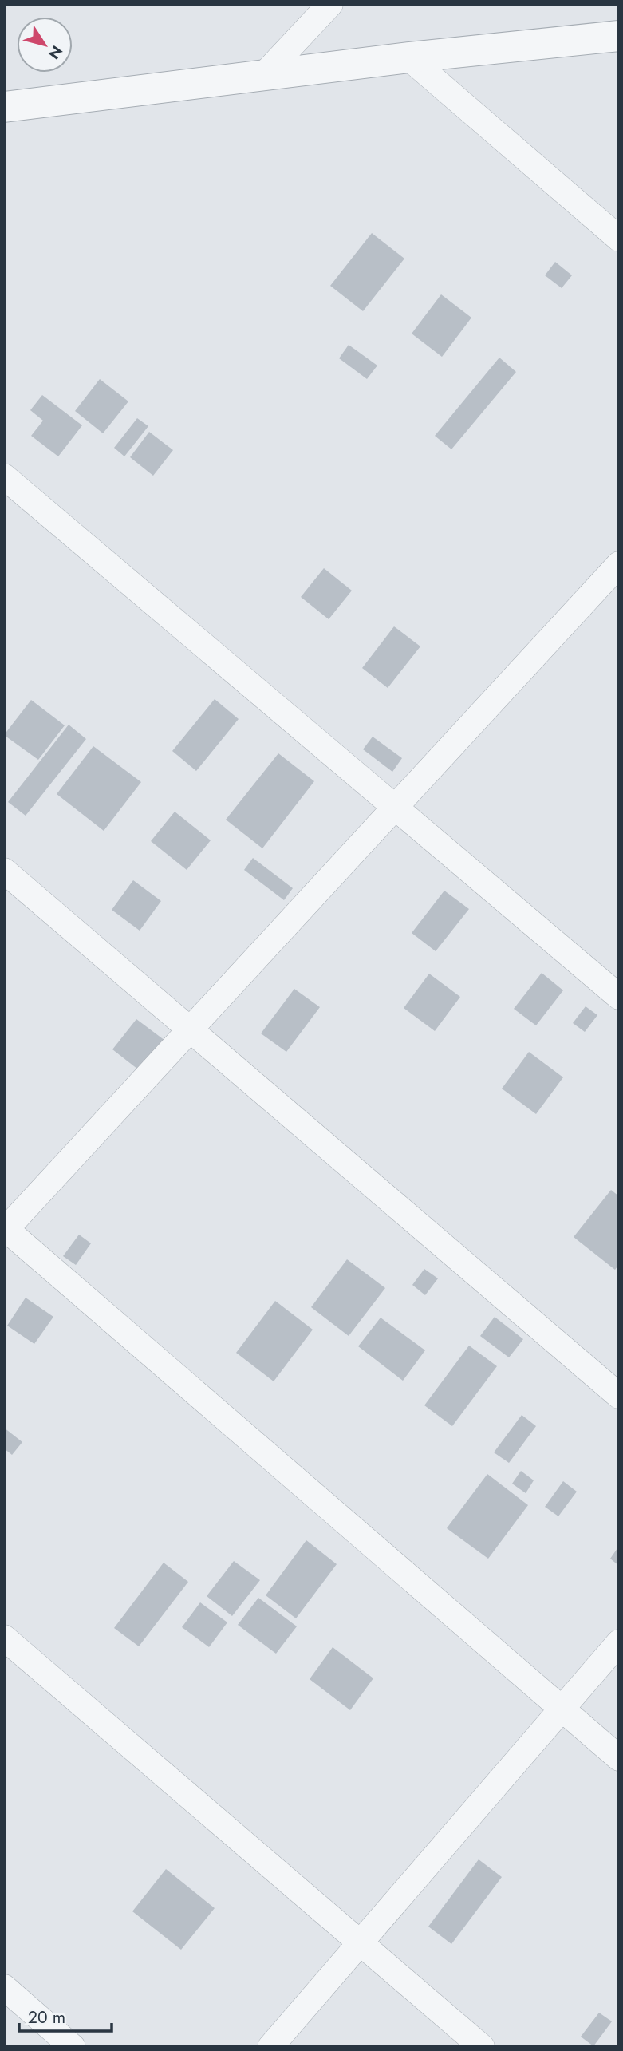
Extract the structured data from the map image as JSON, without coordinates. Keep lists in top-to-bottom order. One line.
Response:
{"scale_bar":"20 m","north":"bottom right"}
